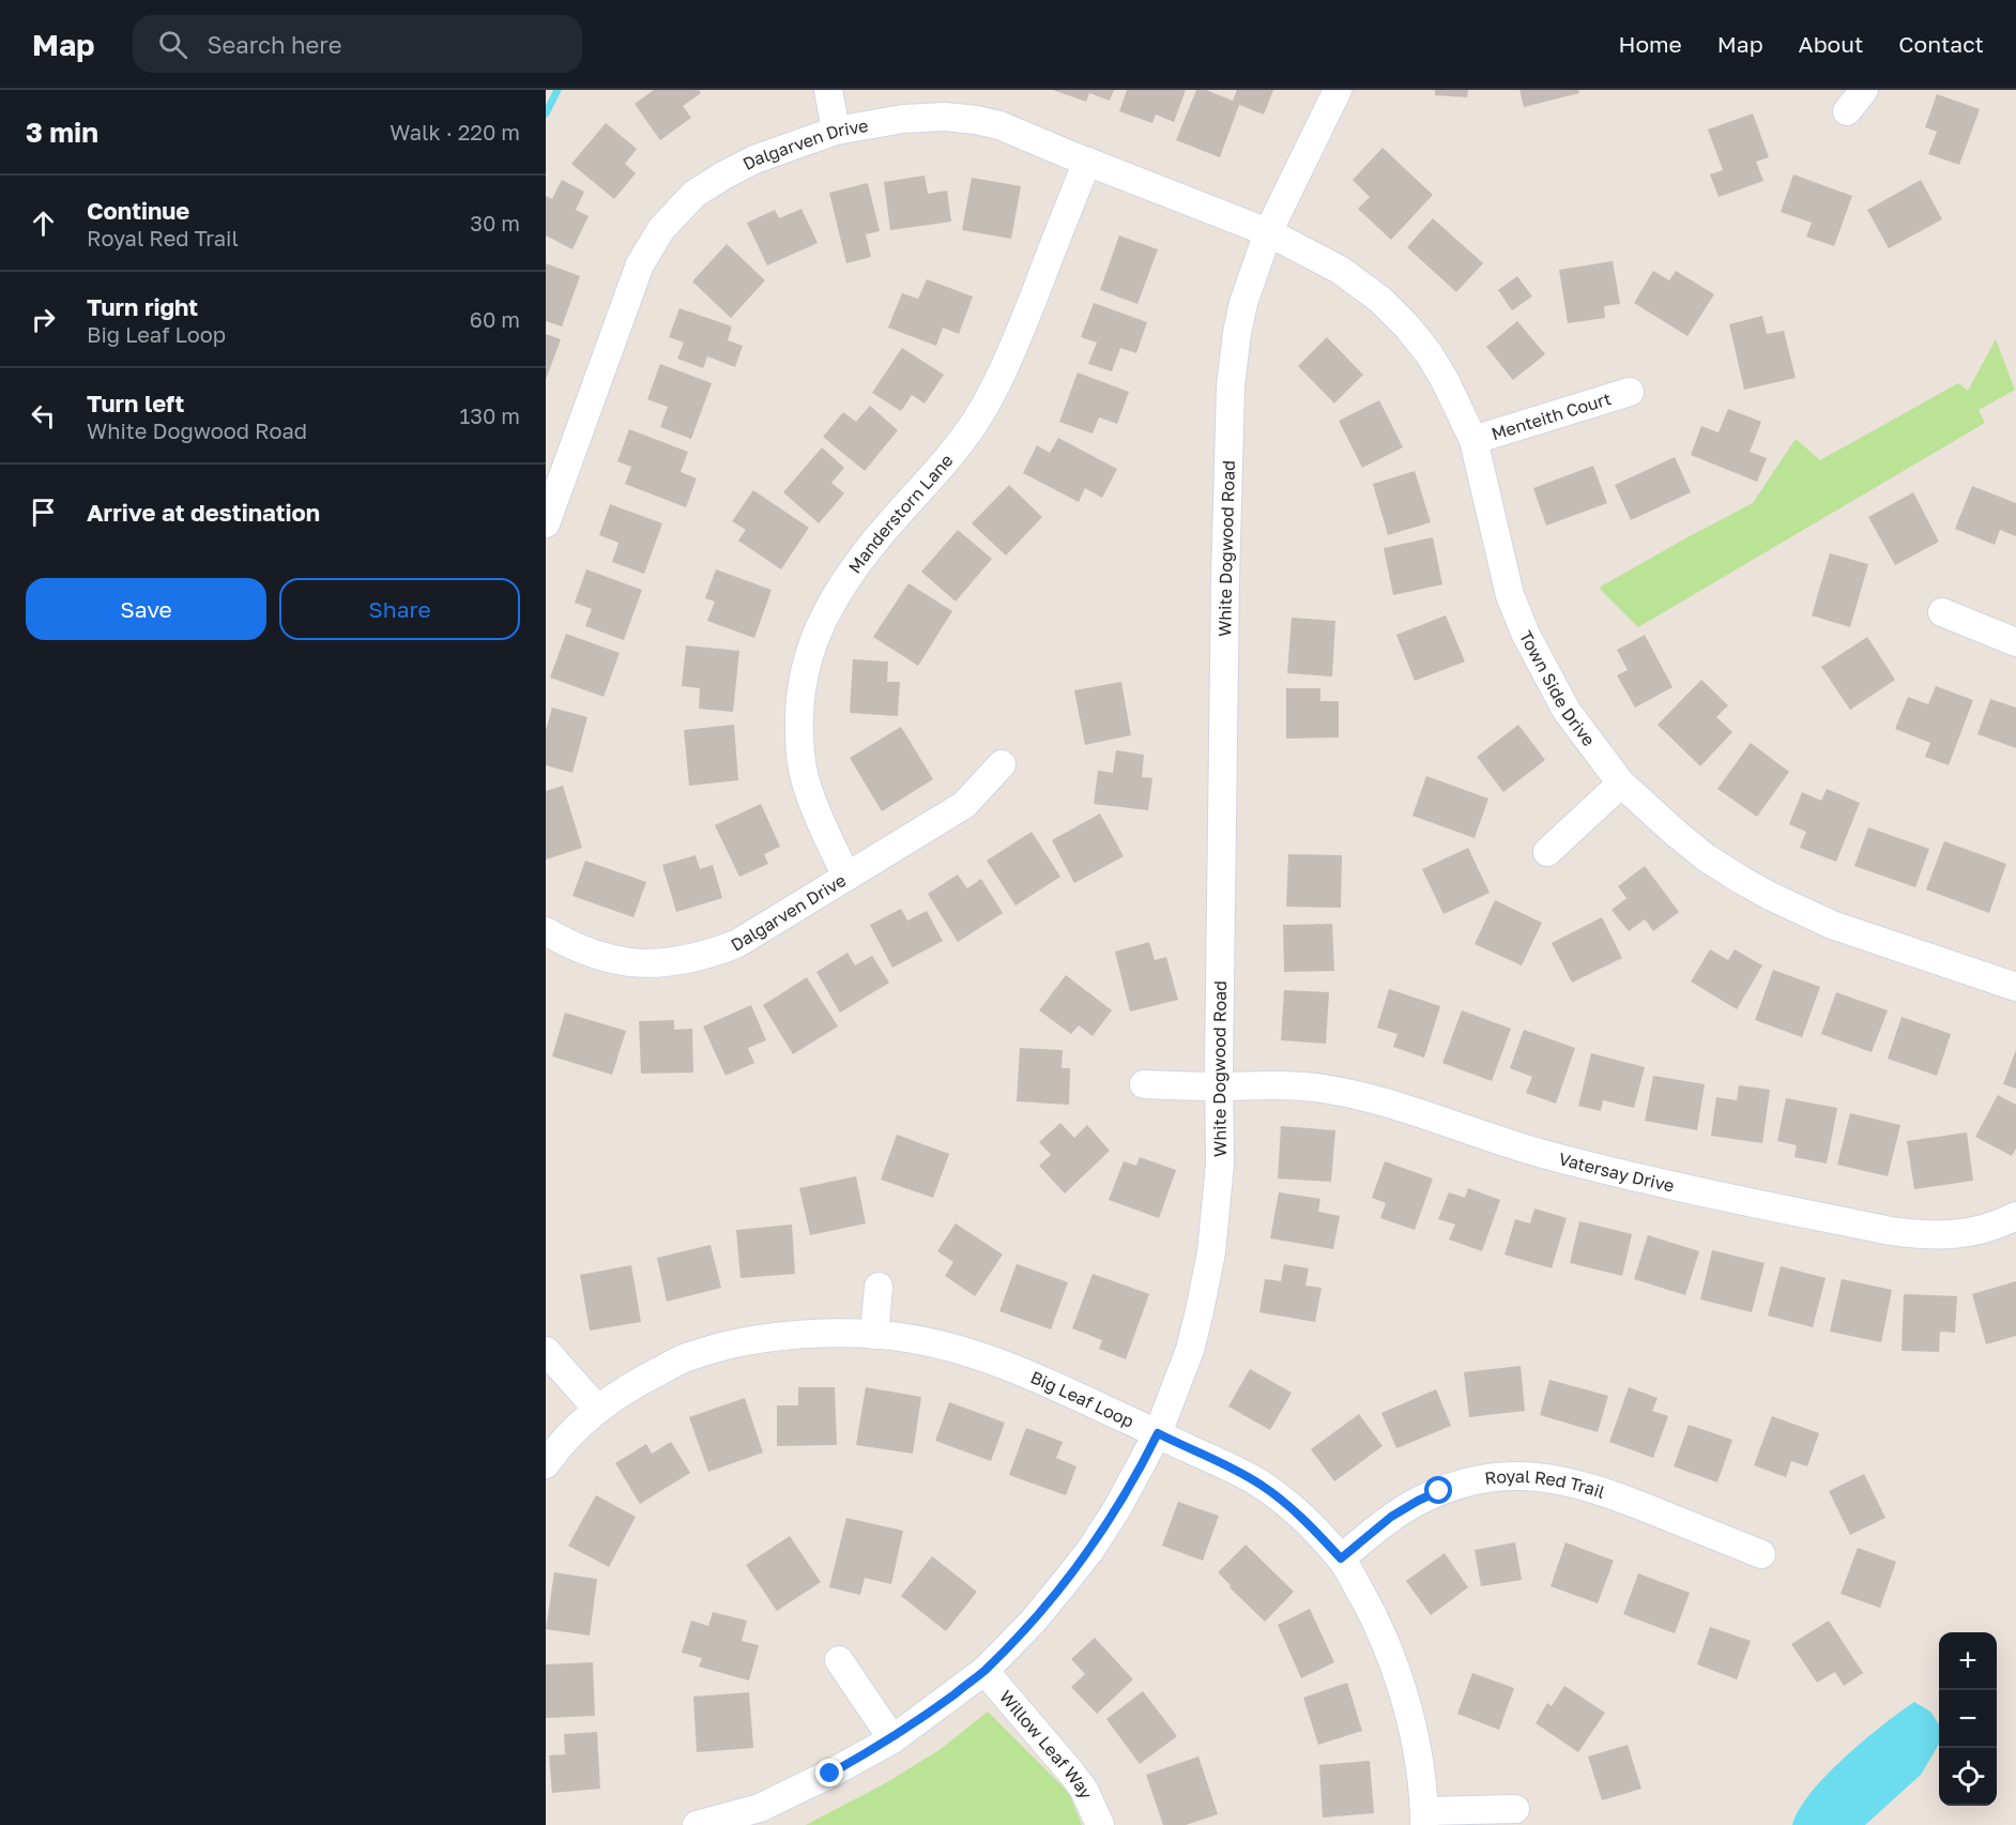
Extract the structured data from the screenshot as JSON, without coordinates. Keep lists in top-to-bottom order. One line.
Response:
{"streets":{"street":["Dalgarven Drive","Menteith Court","Manderstorn Lane","White Dogwood Road","Town Side Drive","Vatersay Drive","Big Leaf Loop","Royal Red Trail","Willow Leaf Way"]},"crossings":[["Dalgarven Drive","Manderstorn Lane"],["Dalgarven Drive","White Dogwood Road"],["Dalgarven Drive","Town Side Drive"],["Menteith Court","Town Side Drive"],["White Dogwood Road","Town Side Drive"],["White Dogwood Road","Vatersay Drive"],["White Dogwood Road","Big Leaf Loop"],["White Dogwood Road","Willow Leaf Way"],["Big Leaf Loop","Royal Red Trail"]],"page":{"header":"Map","search":"Search here","nav":["Home","Map","About","Contact"],"heading":["3 min","Walk · 220 m"],"list":[["Continue","Royal Red Trail","30 m"],["Turn right","Big Leaf Loop","60 m"],["Turn left","White Dogwood Road","130 m"],"Arrive at destination"],"buttons":["Save","Share"],"map_buttons":["+","−"]}}
